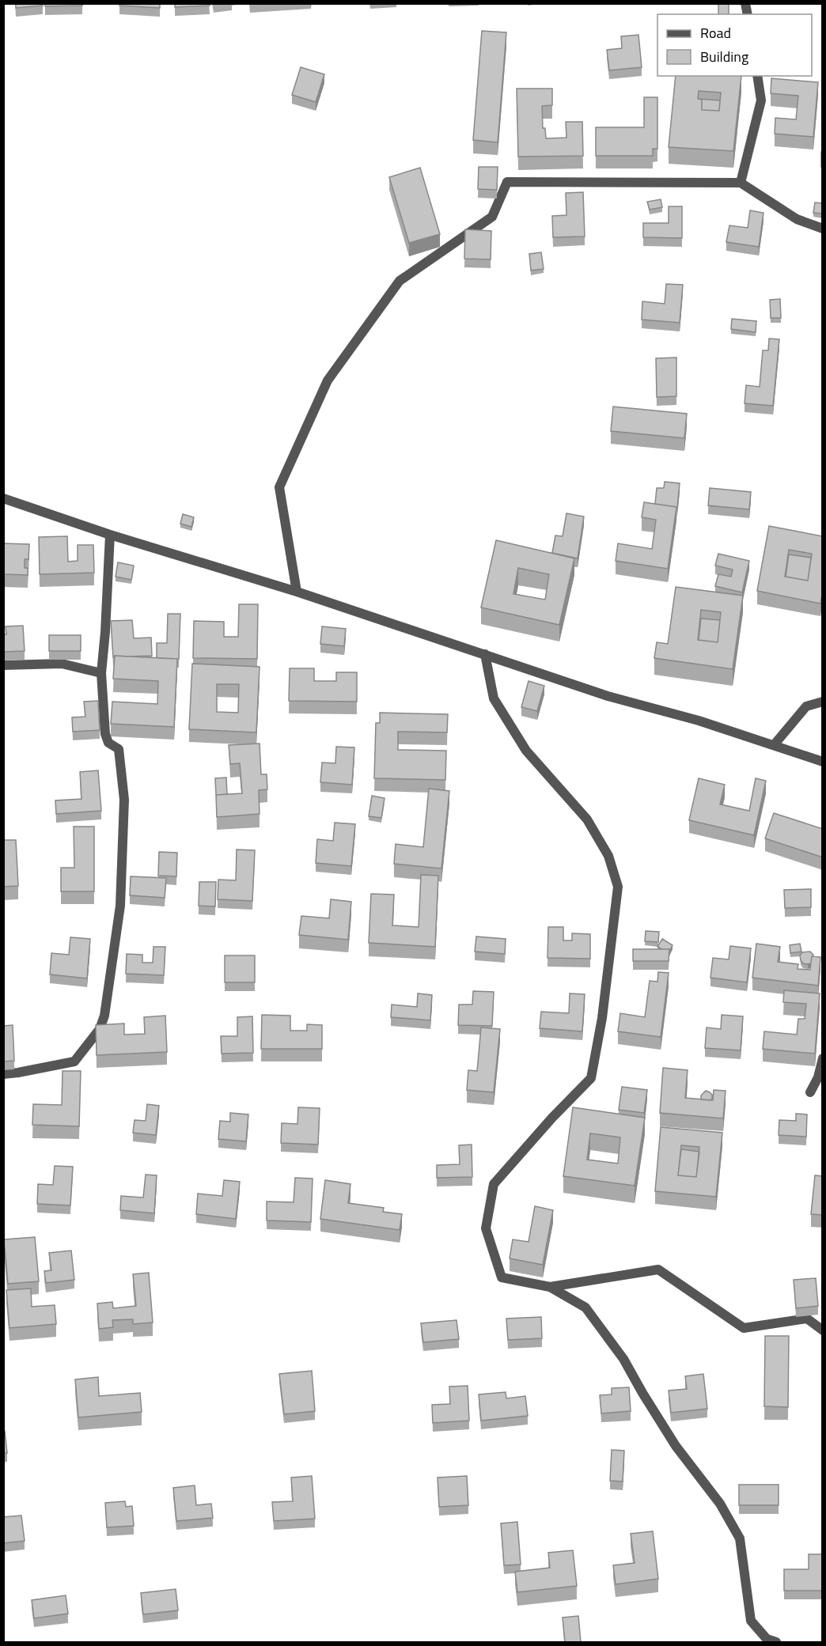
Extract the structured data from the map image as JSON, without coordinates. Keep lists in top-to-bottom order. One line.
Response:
{"legend":["Road","Building"]}
